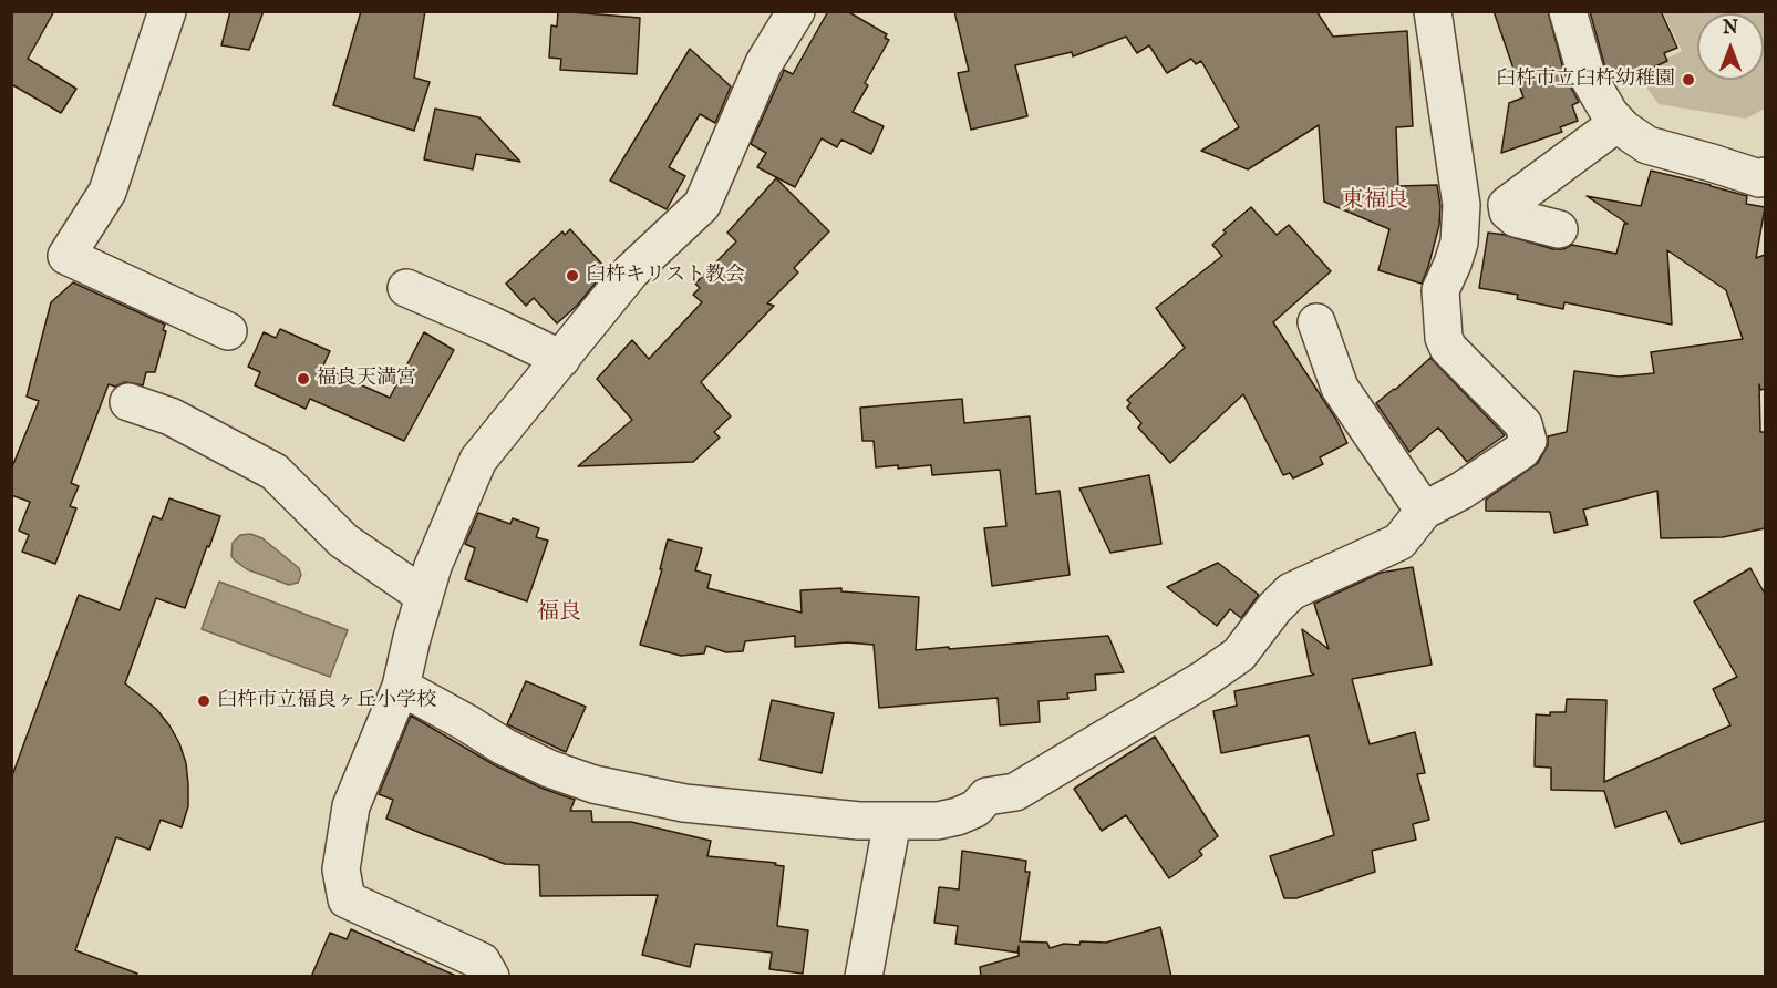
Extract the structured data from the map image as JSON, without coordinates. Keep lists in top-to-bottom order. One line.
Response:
{"districts":["東福良","福良"],"places":["臼杵市立臼杵幼稚園","臼杵キリスト教会","福良天満宮","臼杵市立福良ヶ丘小学校"],"north":"top"}
